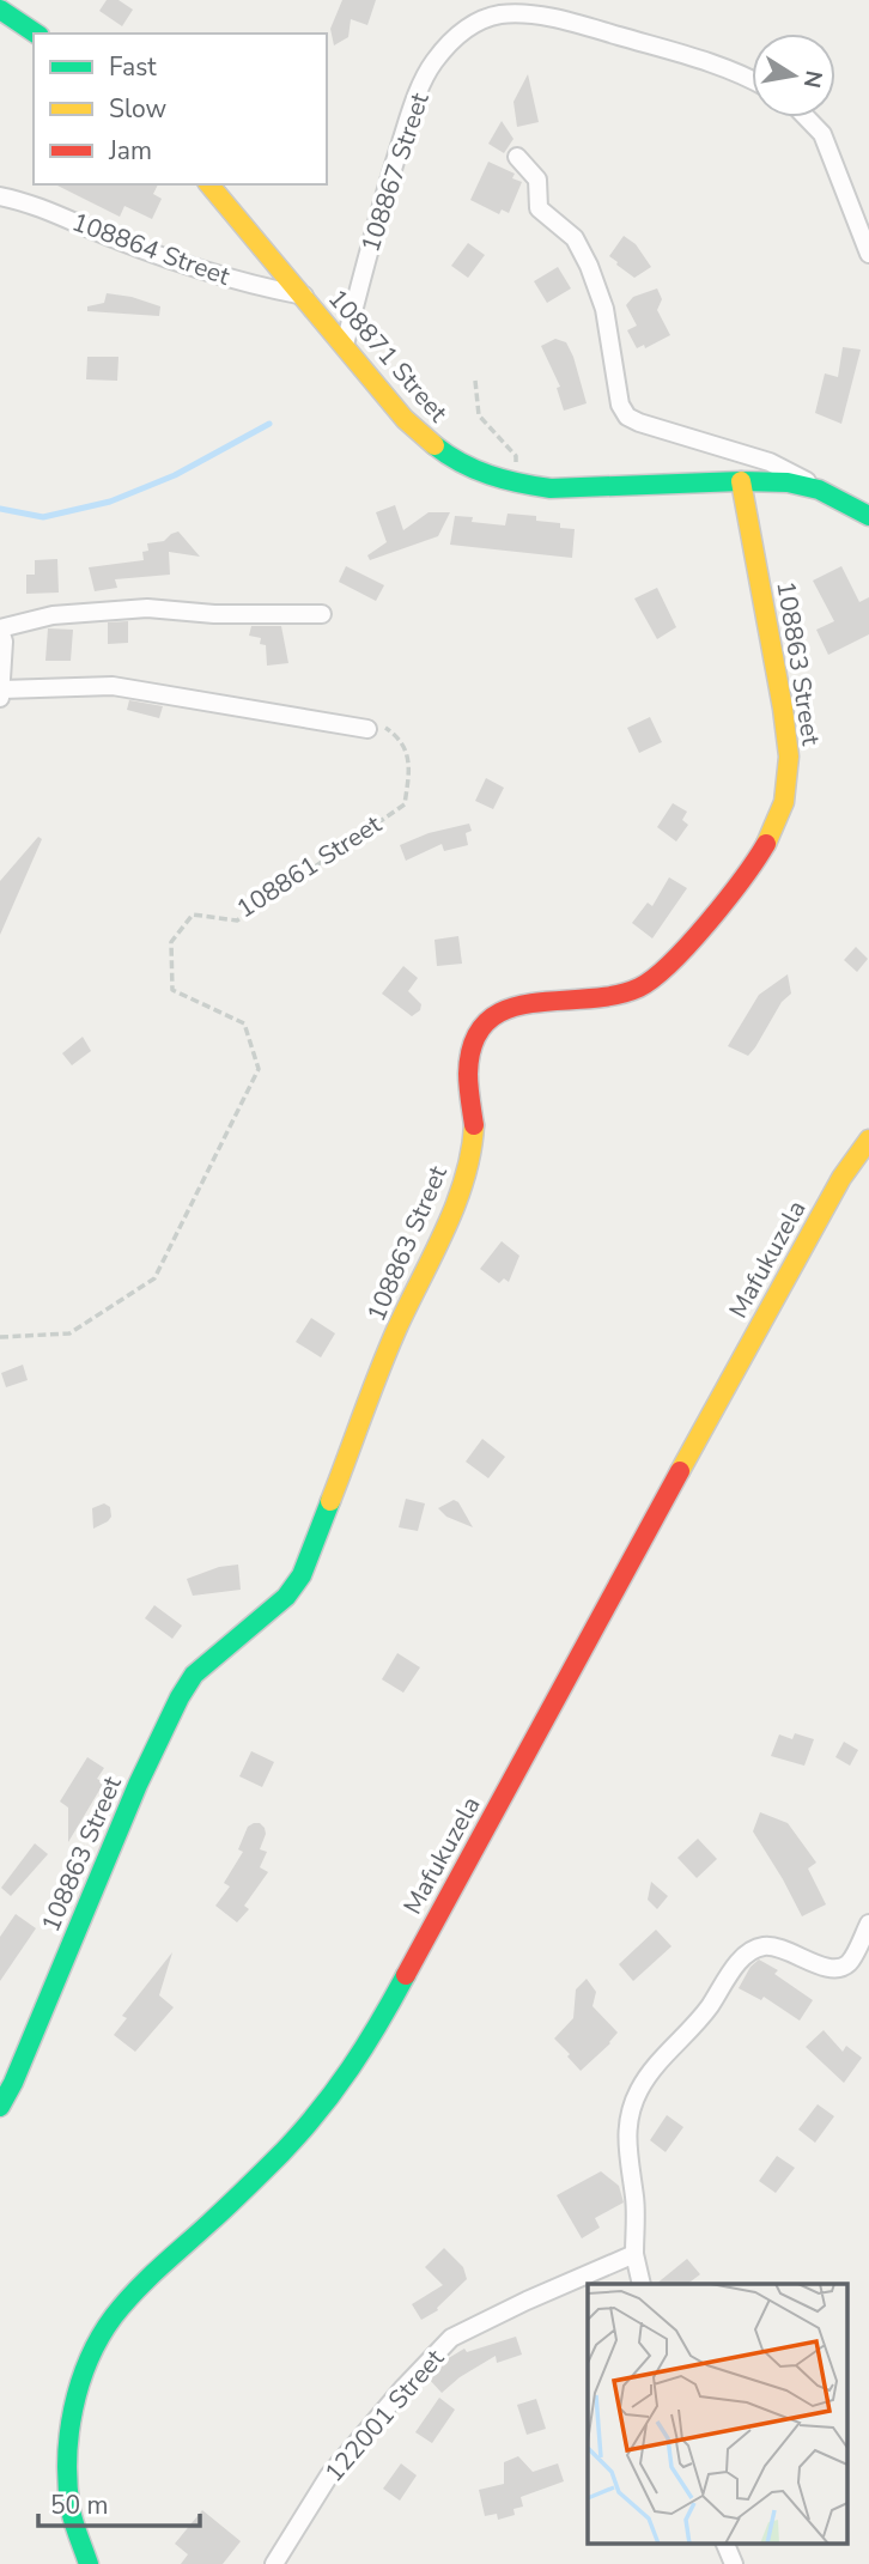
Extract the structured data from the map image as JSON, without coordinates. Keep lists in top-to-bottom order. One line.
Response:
{"streets":{"street":["108867 Street","108864 Street","108871 Street","108863 Street","Mafukuzela","122001 Street"],"path":["108861 Street"]},"crossings":[["108867 Street","108871 Street"],["108864 Street","108871 Street"],["108871 Street","108863 Street"]],"legend":["Fast","Slow","Jam"],"scale_bar":"50 m","north":"right"}
